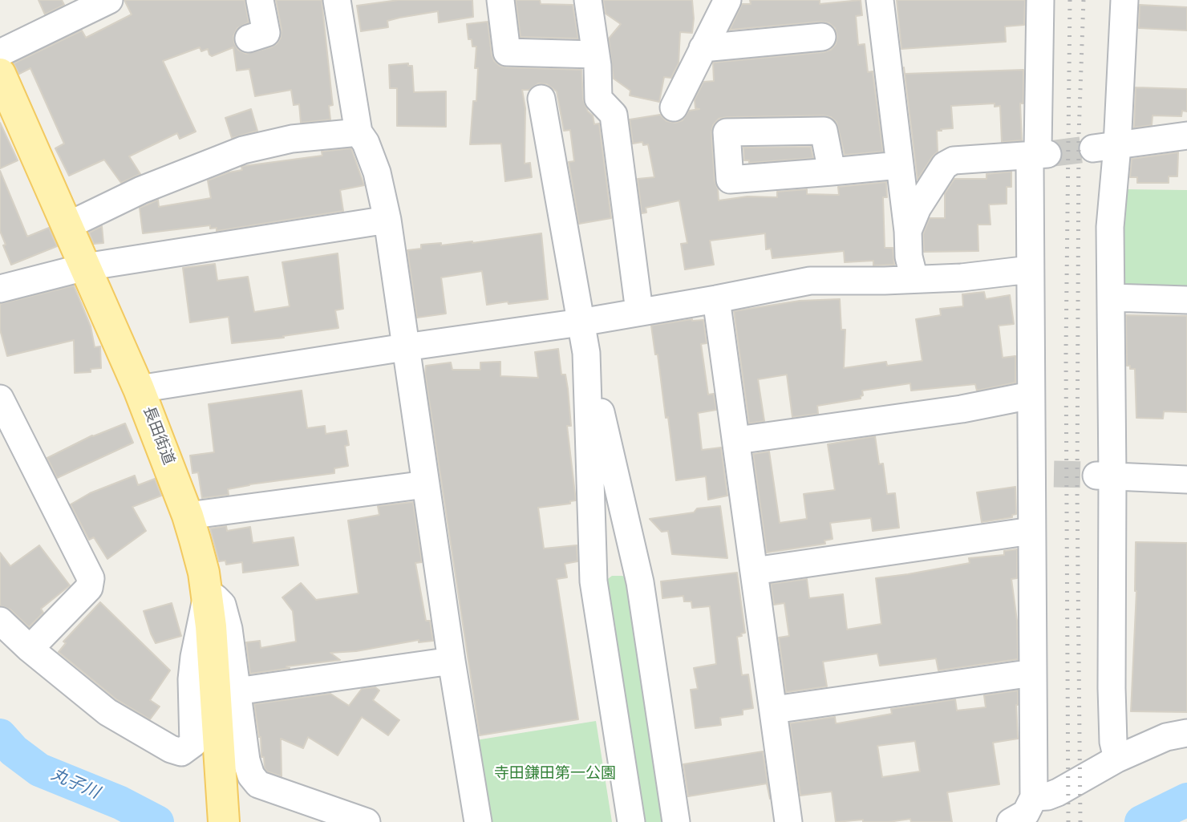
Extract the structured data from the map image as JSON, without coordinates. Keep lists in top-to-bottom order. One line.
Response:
{"streets":{"main road":["長田街道"]},"water":["丸子川"],"parks":["寺田鎌田第一公園"]}
